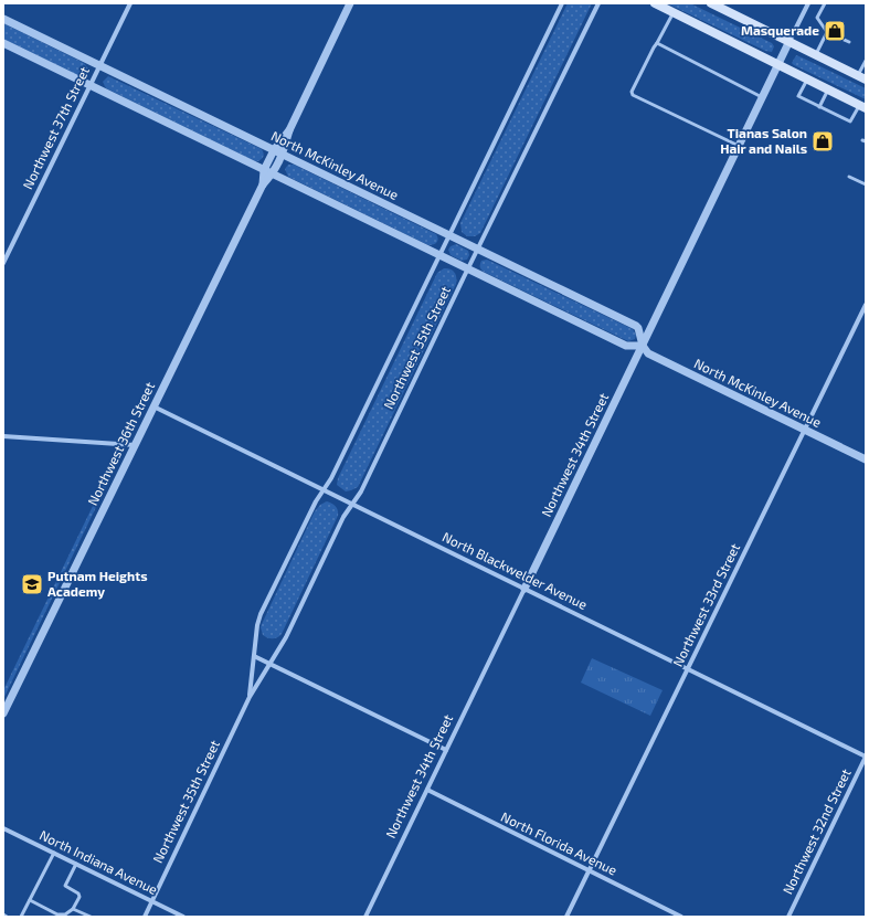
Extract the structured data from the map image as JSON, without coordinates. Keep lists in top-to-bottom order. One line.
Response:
{"streets":{"street":["Northwest 37th Street","North McKinley Avenue","Northwest 35th Street","Northwest 36th Street","Northwest 34th Street","North Blackwelder Avenue","Northwest 33rd Street","Northwest 32nd Street","North Florida Avenue","North Indiana Avenue"]},"crossings":[["Northwest 37th Street","North McKinley Avenue"],["North McKinley Avenue","Northwest 35th Street"],["North McKinley Avenue","Northwest 36th Street"],["North McKinley Avenue","Northwest 34th Street"],["North McKinley Avenue","Northwest 33rd Street"],["Northwest 35th Street","North Blackwelder Avenue"],["Northwest 35th Street","North Indiana Avenue"],["Northwest 36th Street","North Blackwelder Avenue"],["Northwest 34th Street","North Blackwelder Avenue"],["Northwest 34th Street","North Florida Avenue"],["North Blackwelder Avenue","Northwest 33rd Street"],["North Blackwelder Avenue","Northwest 32nd Street"],["Northwest 33rd Street","North Florida Avenue"]],"places":{"shop":["Masquerade","Tianas Salon Hair and Nails"],"school or university":["Putnam Heights Academy"]}}
